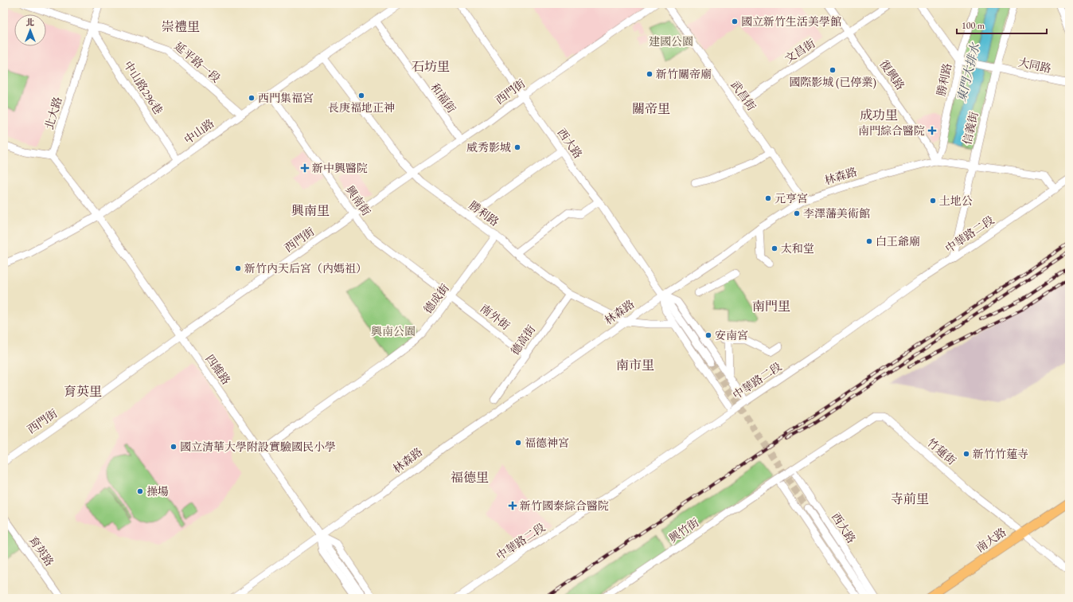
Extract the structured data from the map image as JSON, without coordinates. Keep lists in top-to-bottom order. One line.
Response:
{"streets":{"main road":["南大路"],"street":["文昌街","延平路一段","大同路","復興路","勝利路","中山路296巷","西門街","武昌街","和福街","北大路","信義街","中山路","西大路","林森路","興南街","中華路二段","德成街","南外街","德高街","四維路","竹蓮街","興竹街","育英路"]},"crossings":[["文昌街","復興路"],["文昌街","武昌街"],["延平路一段","中山路296巷"],["延平路一段","北大路"],["延平路一段","中山路"],["大同路","勝利路"],["大同路","信義街"],["復興路","勝利路"],["復興路","林森路"],["勝利路","西門街"],["勝利路","中山路"],["勝利路","西大路"],["勝利路","林森路"],["勝利路","德成街"],["勝利路","德高街"],["中山路296巷","北大路"],["中山路296巷","中山路"],["西門街","和福街"],["西門街","西大路"],["西門街","興南街"],["西門街","四維路"],["武昌街","林森路"],["和福街","中山路"],["信義街","林森路"],["信義街","中華路二段"],["中山路","興南街"],["中山路","四維路"],["西大路","林森路"],["西大路","中華路二段"],["西大路","竹蓮街"],["林森路","中華路二段"],["林森路","四維路"],["興南街","德成街"],["興南街","南外街"],["德成街","南外街"],["德成街","四維路"],["南外街","德高街"],["竹蓮街","興竹街"],["竹蓮街","南大路"]],"districts":["崇禮里","石坊里","關帝里","成功里","興南里","南門里","南市里","育英里","福德里","寺前里"],"water":["東門大排水"],"parks":["建國公園","興南公園"],"places":{"other":["國立新竹生活美學館","國際影城 (已停業)","新竹關帝廟","長庚福地正神","西門集福宮","威秀影城","元亨宮","土地公","李澤藩美術館","白王爺廟","太和堂","新竹內天后宮（內媽祖）","安南宮","福德神宮","國立清華大學附設實驗國民小學","新竹竹蓮寺","操場"],"health":["南門綜合醫院","新中興醫院","新竹國泰綜合醫院"]},"scale_bar":"100 m","north":"top"}
